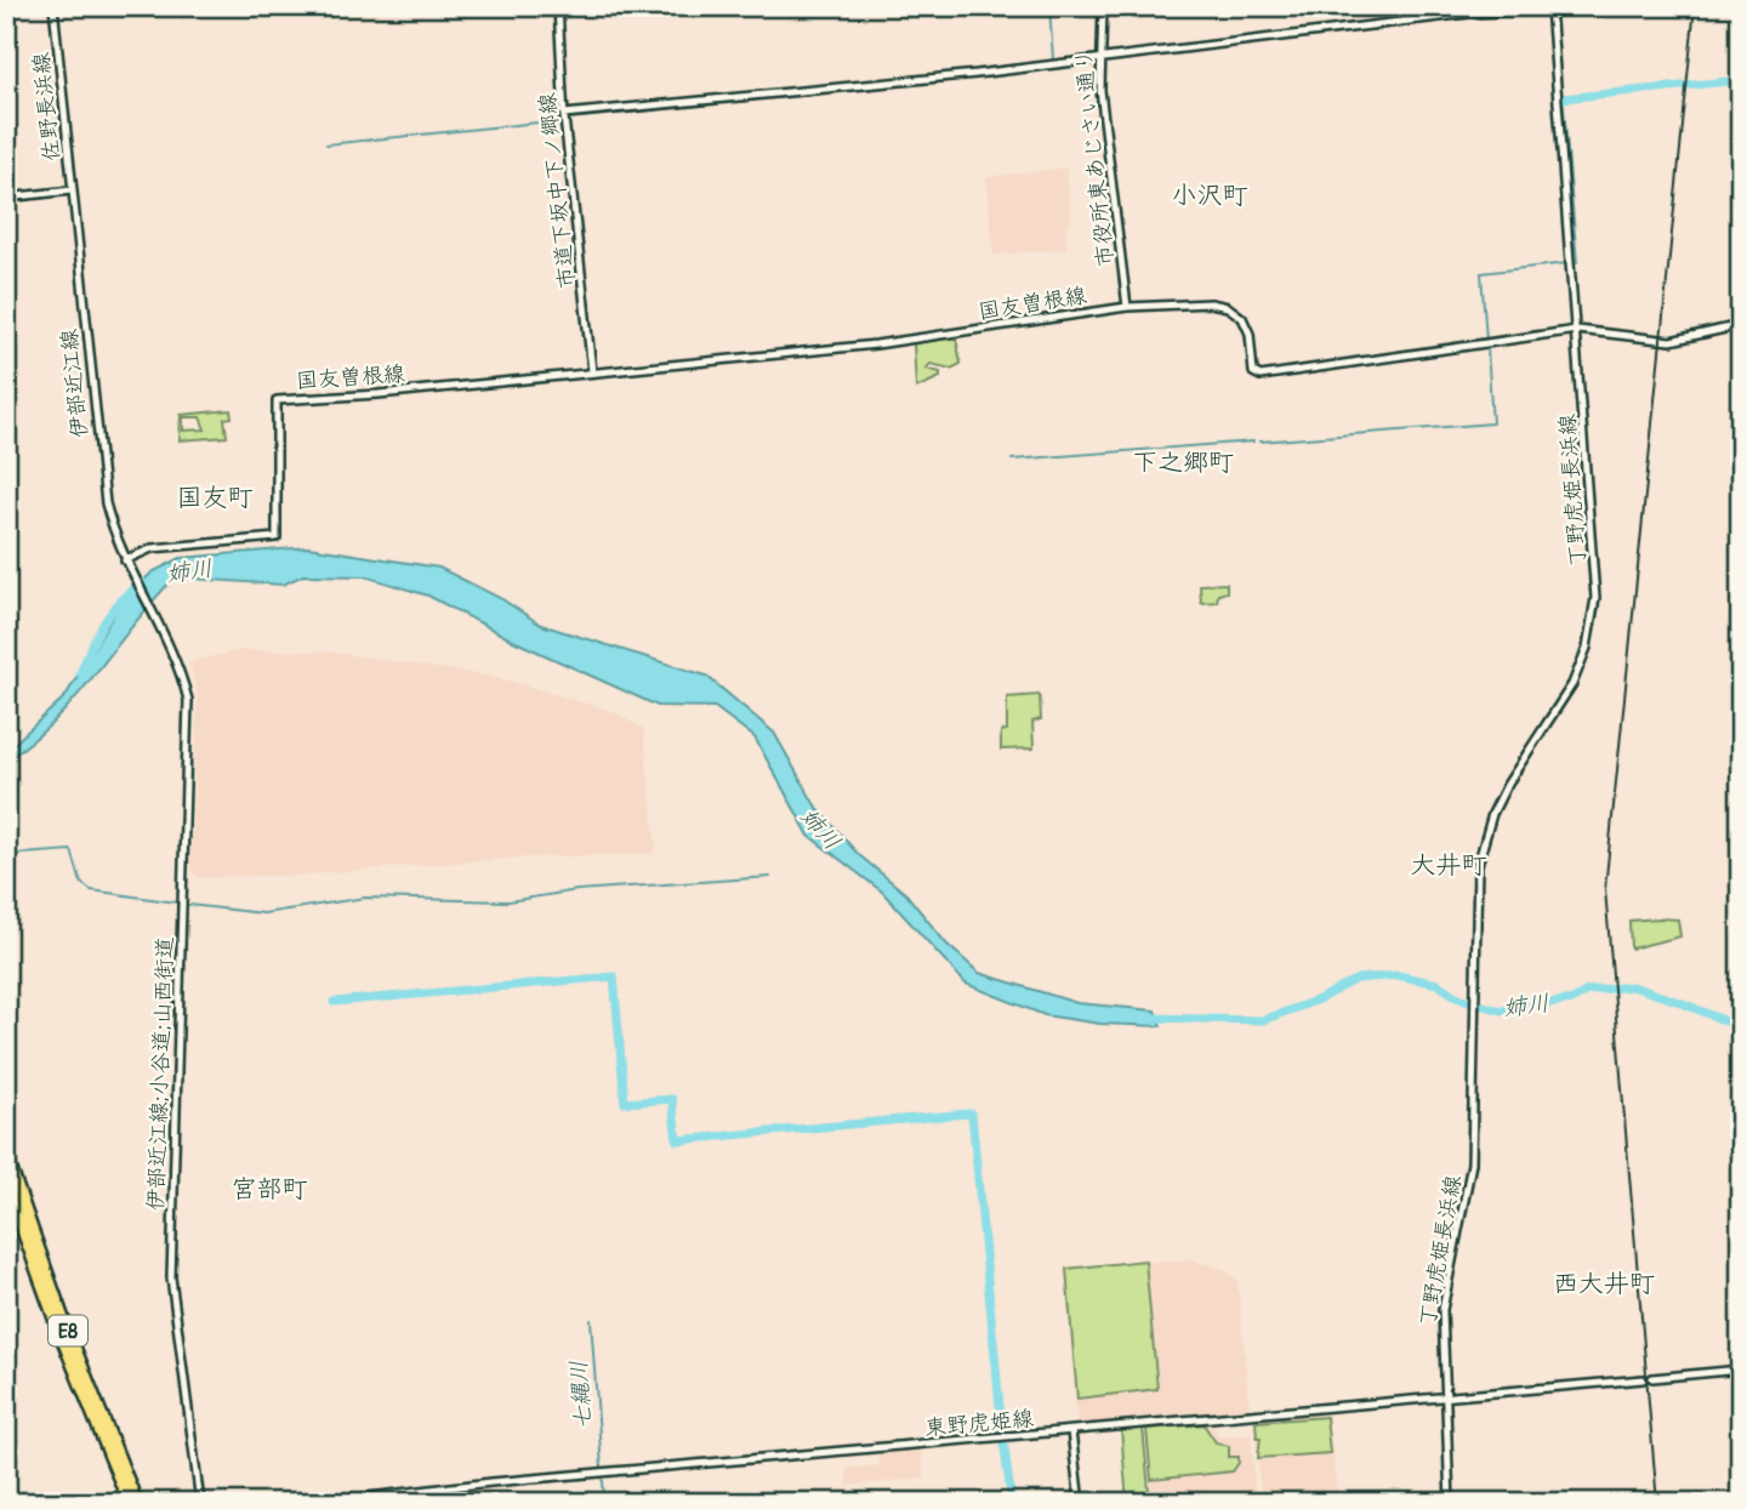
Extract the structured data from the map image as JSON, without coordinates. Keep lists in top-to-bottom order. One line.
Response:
{"streets":{"highway":["E8"],"main road":["佐野長浜線","市役所東あじさい通り","市道下坂中下ノ郷線","国友曽根線","伊部近江線","丁野虎姫長浜線","伊部近江線;小谷道;山西街道","東野虎姫線"]},"crossings":[["佐野長浜線","伊部近江線"],["市役所東あじさい通り","国友曽根線"],["市道下坂中下ノ郷線","国友曽根線"],["国友曽根線","伊部近江線"],["国友曽根線","丁野虎姫長浜線"],["伊部近江線","伊部近江線;小谷道;山西街道"],["丁野虎姫長浜線","東野虎姫線"]],"districts":["小沢町","下之郷町","国友町","大井町","宮部町","西大井町"],"water":["姉川","七縄川"]}
